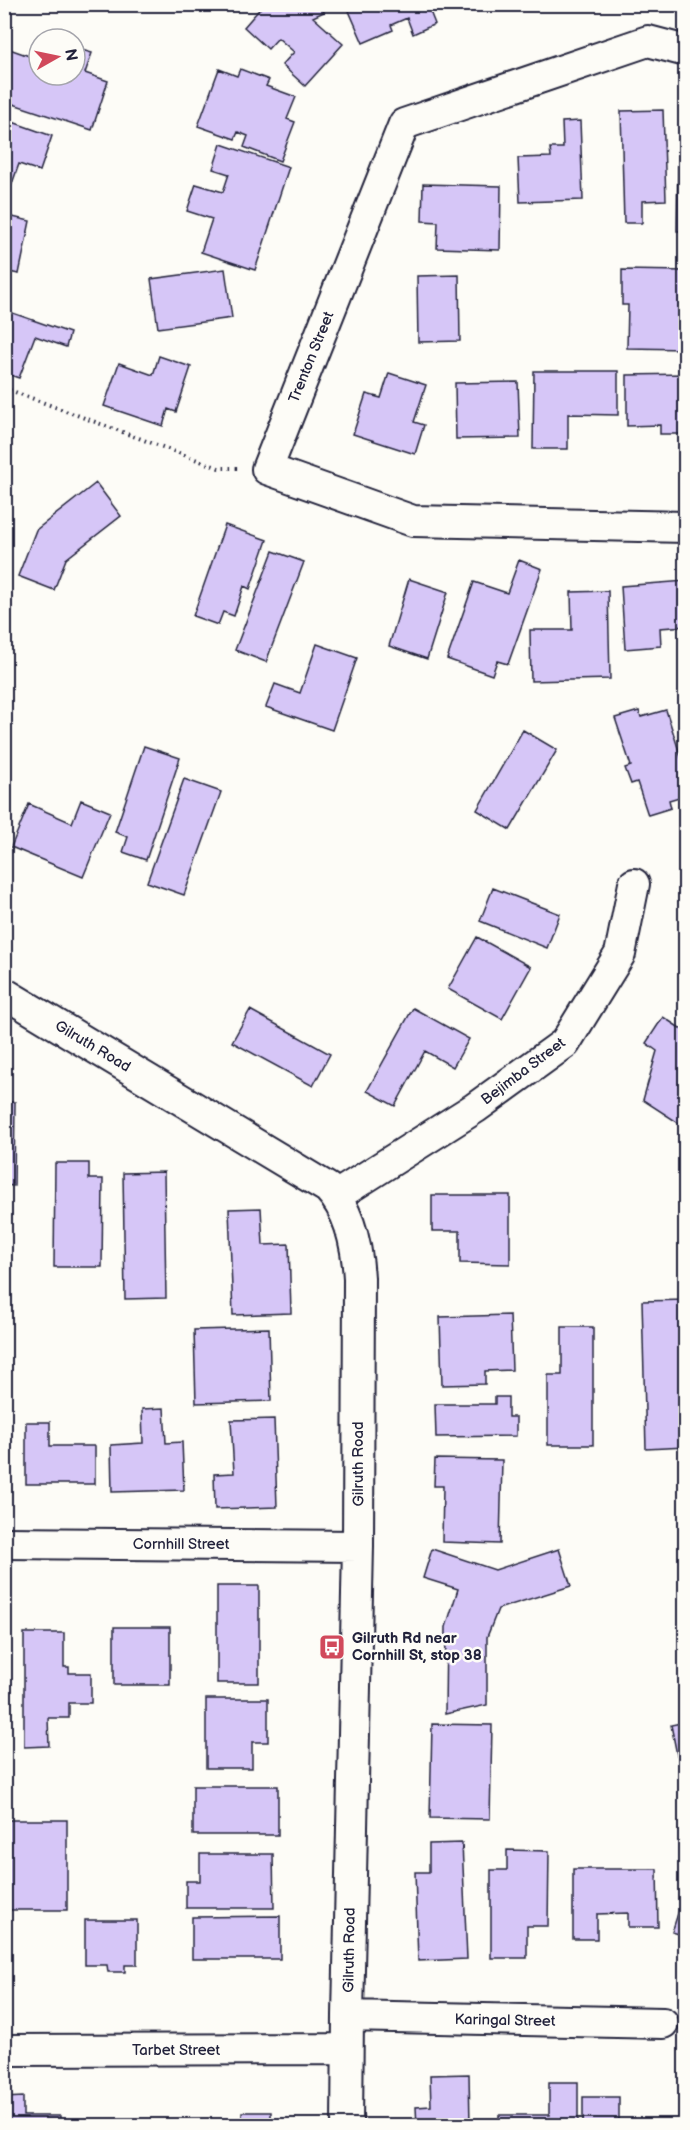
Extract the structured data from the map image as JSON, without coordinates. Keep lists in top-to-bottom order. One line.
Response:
{"streets":{"street":["Trenton Street","Gilruth Road","Bejimba Street","Cornhill Street","Karingal Street","Tarbet Street"]},"crossings":[["Gilruth Road","Bejimba Street"],["Gilruth Road","Cornhill Street"],["Gilruth Road","Karingal Street"],["Gilruth Road","Tarbet Street"]],"places":{"bus stop":["Gilruth Rd near Cornhill St, stop 38"]},"north":"right"}
